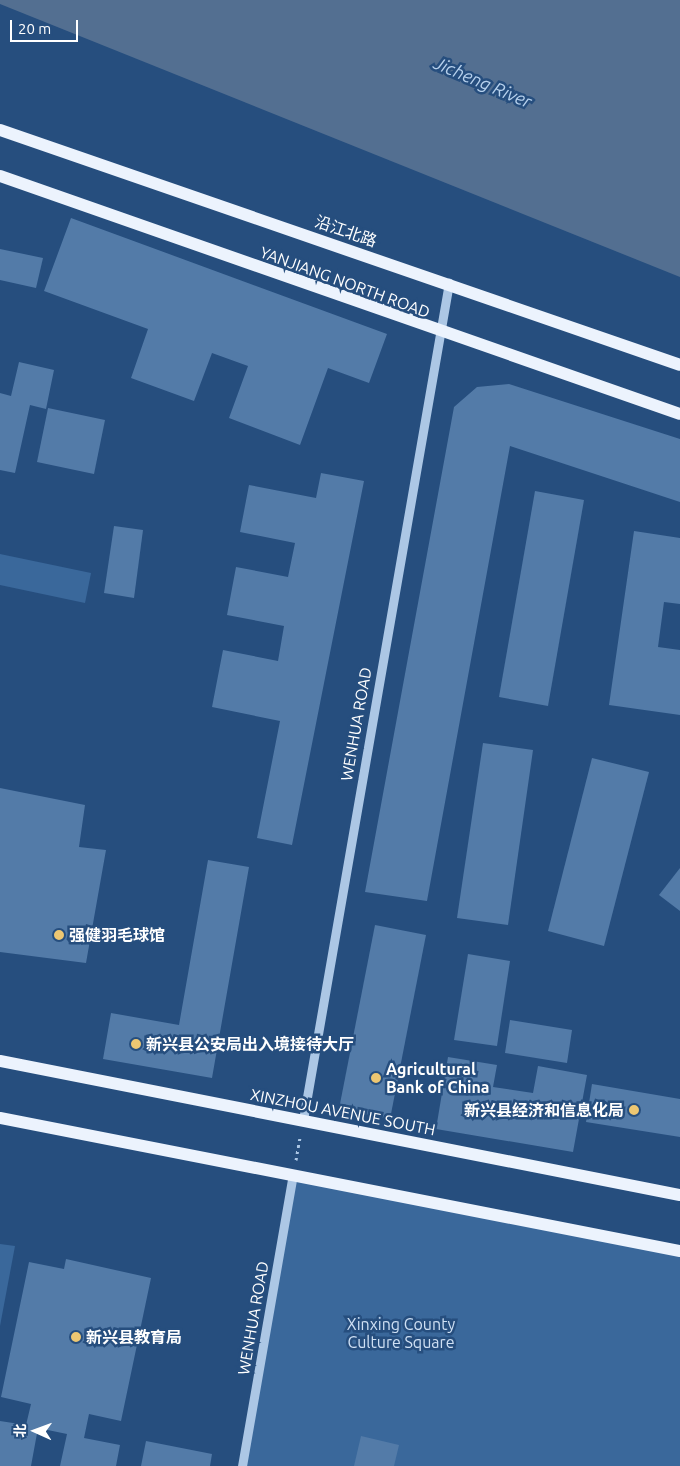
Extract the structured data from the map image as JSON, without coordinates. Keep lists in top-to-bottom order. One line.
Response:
{"streets":{"main road":["沿江北路","YANJIANG NORTH ROAD","XINZHOU AVENUE SOUTH"],"street":["WENHUA ROAD"]},"crossings":[["沿江北路","WENHUA ROAD"],["YANJIANG NORTH ROAD","WENHUA ROAD"],["WENHUA ROAD","XINZHOU AVENUE SOUTH"]],"water":["Jicheng River"],"parks":["Xinxing County Culture Square"],"places":["强健羽毛球馆","新兴县公安局出入境接待大厅","Agricultural Bank of China","新兴县经济和信息化局","新兴县教育局"],"scale_bar":"20 m","north":"left"}
